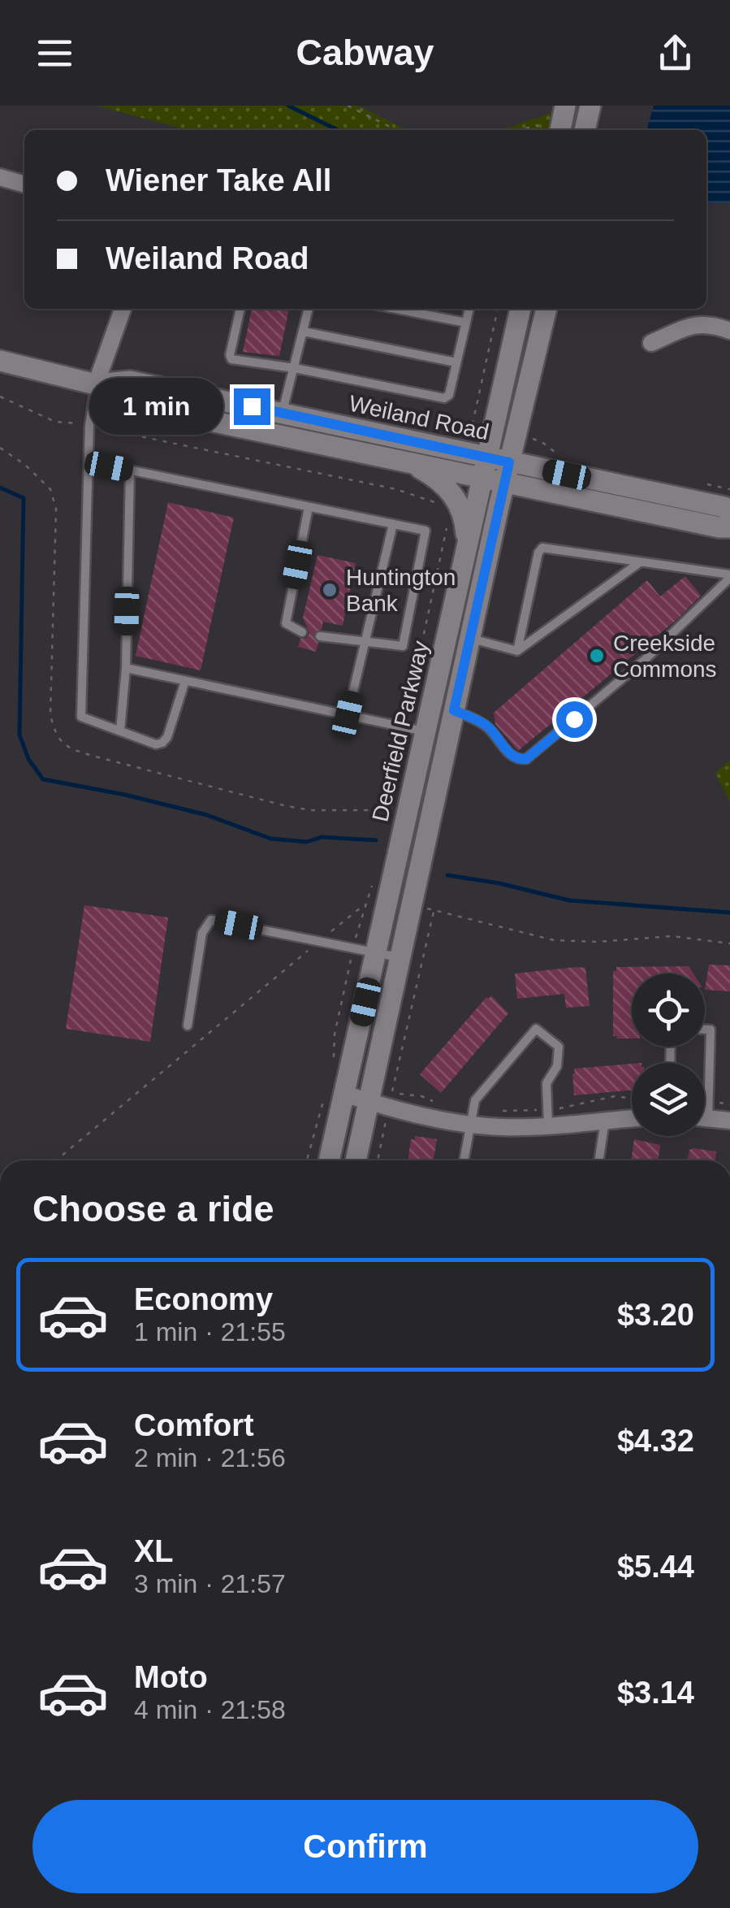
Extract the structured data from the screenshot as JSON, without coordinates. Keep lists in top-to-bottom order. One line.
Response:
{"streets":{"main road":["Weiland Road","Deerfield Parkway"]},"crossings":[["Weiland Road","Deerfield Parkway"]],"places":["Huntington Bank","Creekside Commons"],"page":{"header":"Cabway","banner":["Wiener Take All","Weiland Road"],"bubble":"1 min","heading":"Choose a ride","list":[{"name":"Economy","note":"1 min · 21:55","value":"$3.20"},{"name":"Comfort","note":"2 min · 21:56","value":"$4.32"},{"name":"XL","note":"3 min · 21:57","value":"$5.44"},{"name":"Moto","note":"4 min · 21:58","value":"$3.14"}],"buttons":"Confirm"}}
